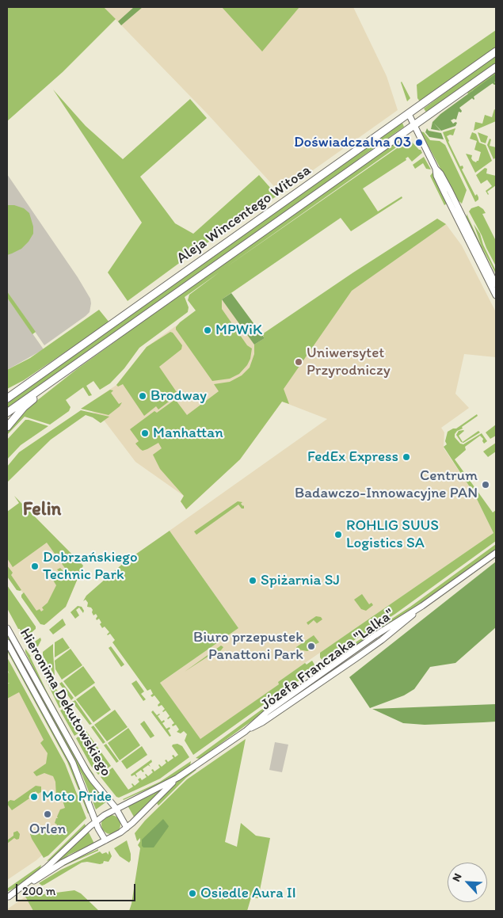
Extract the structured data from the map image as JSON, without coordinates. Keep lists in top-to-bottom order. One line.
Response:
{"streets":{"main road":["Aleja Wincentego Witosa"],"street":["Józefa Franczaka \"Lalka\"","Hieronima Dekutowskiego"]},"crossings":[["Józefa Franczaka \"Lalka\"","Hieronima Dekutowskiego"]],"districts":["Felin"],"places":["Doświadczalna 03","MPWiK","Uniwersytet Przyrodniczy","Brodway","Manhattan","FedEx Express","Centrum Badawczo-Innowacyjne PAN","ROHLIG SUUS Logistics SA","Dobrzańskiego Technic Park","Spiżarnia SJ","Biuro przepustek Panattoni Park","Moto Pride","Orlen","Osiedle Aura II"],"scale_bar":"200 m","north":"top left"}
